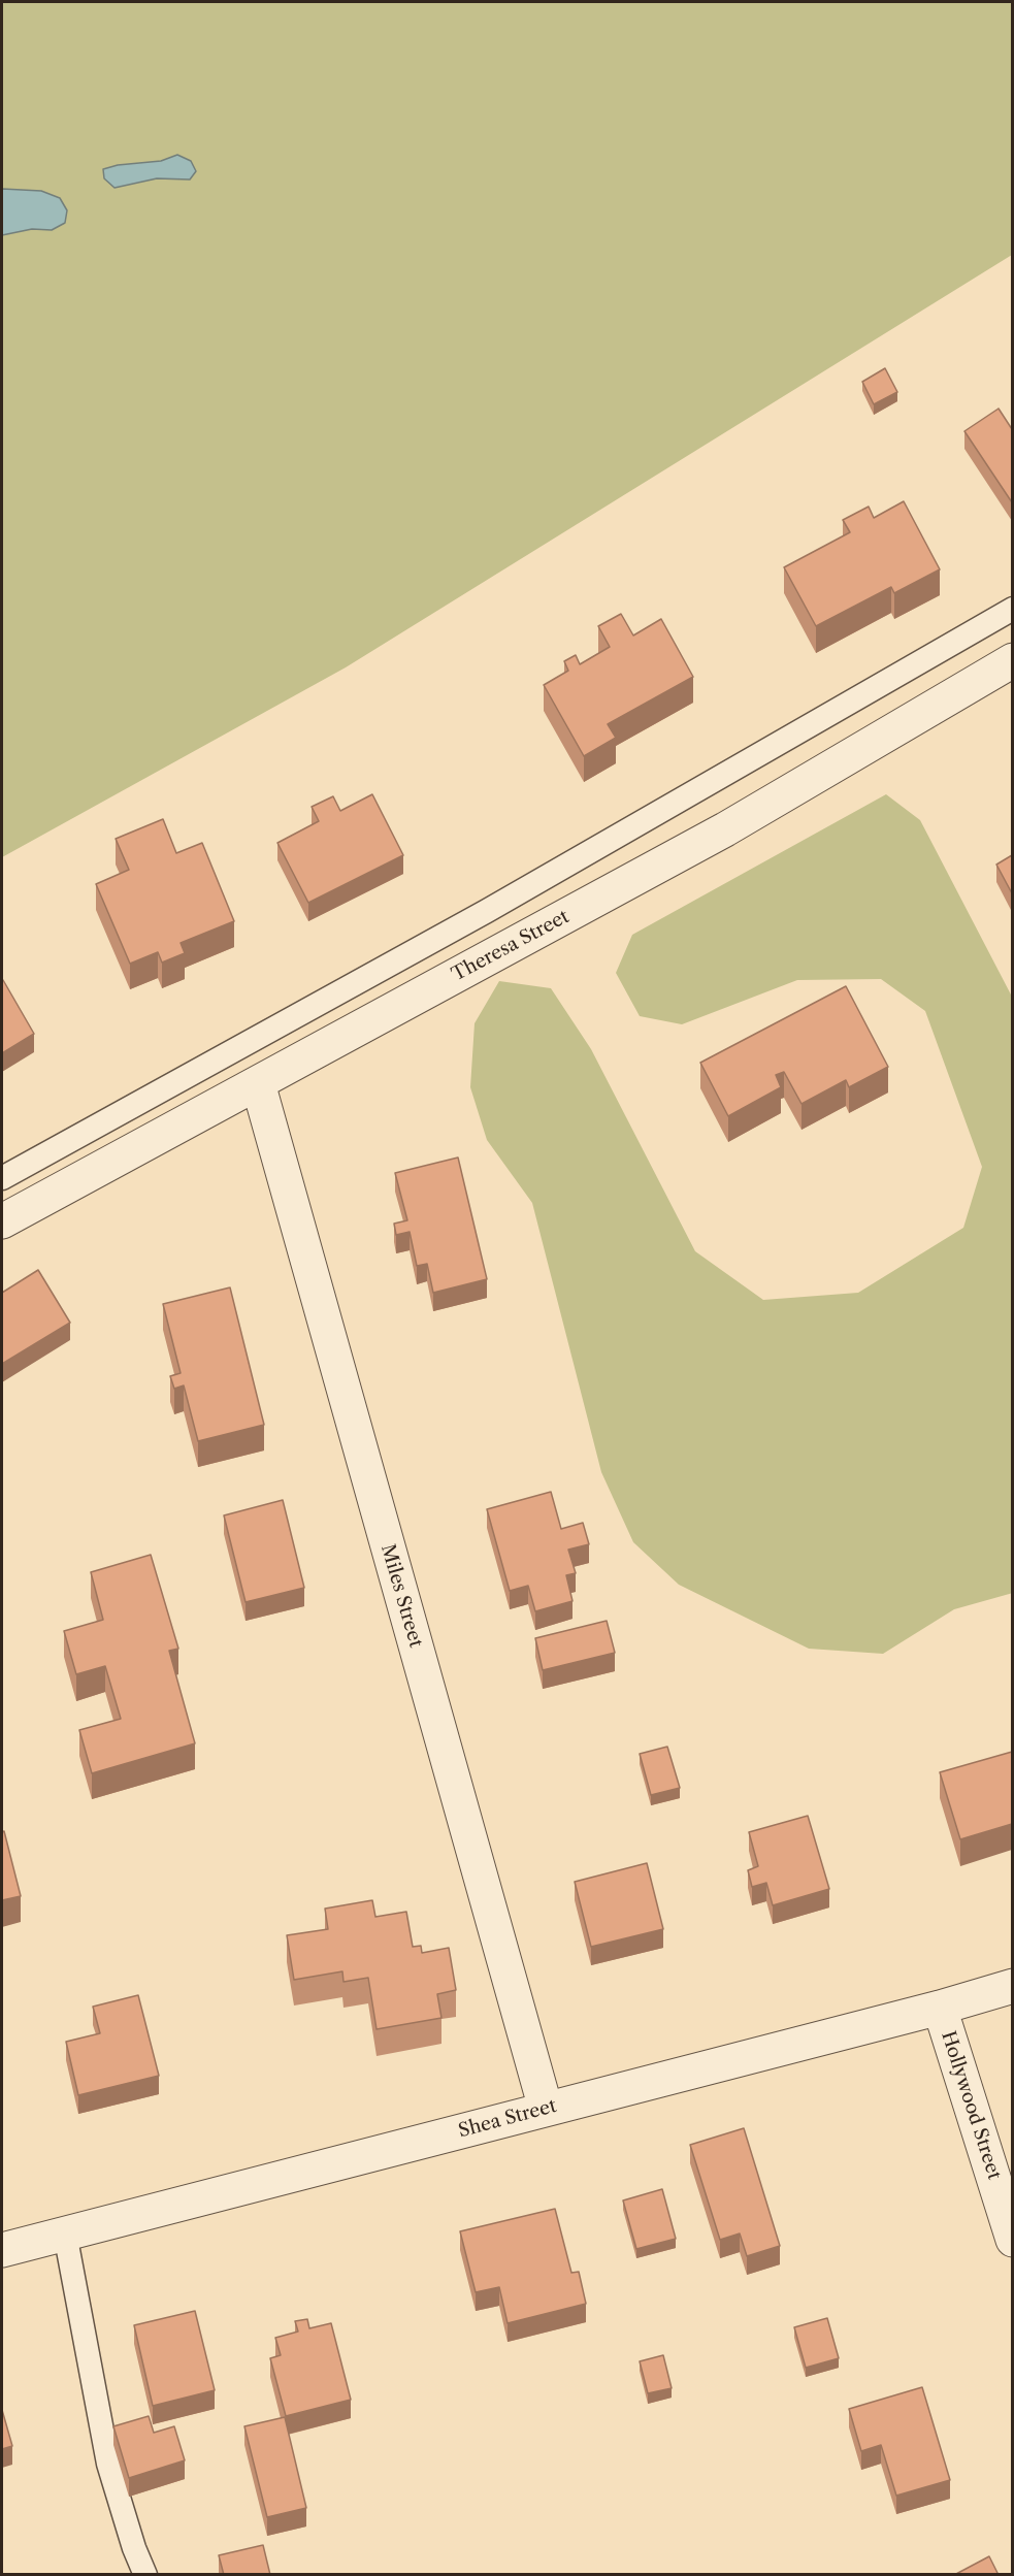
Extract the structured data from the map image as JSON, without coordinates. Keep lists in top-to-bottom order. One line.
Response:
{"streets":{"street":["Theresa Street","Miles Street","Hollywood Street","Shea Street"]},"crossings":[["Theresa Street","Miles Street"],["Miles Street","Shea Street"],["Hollywood Street","Shea Street"]]}
